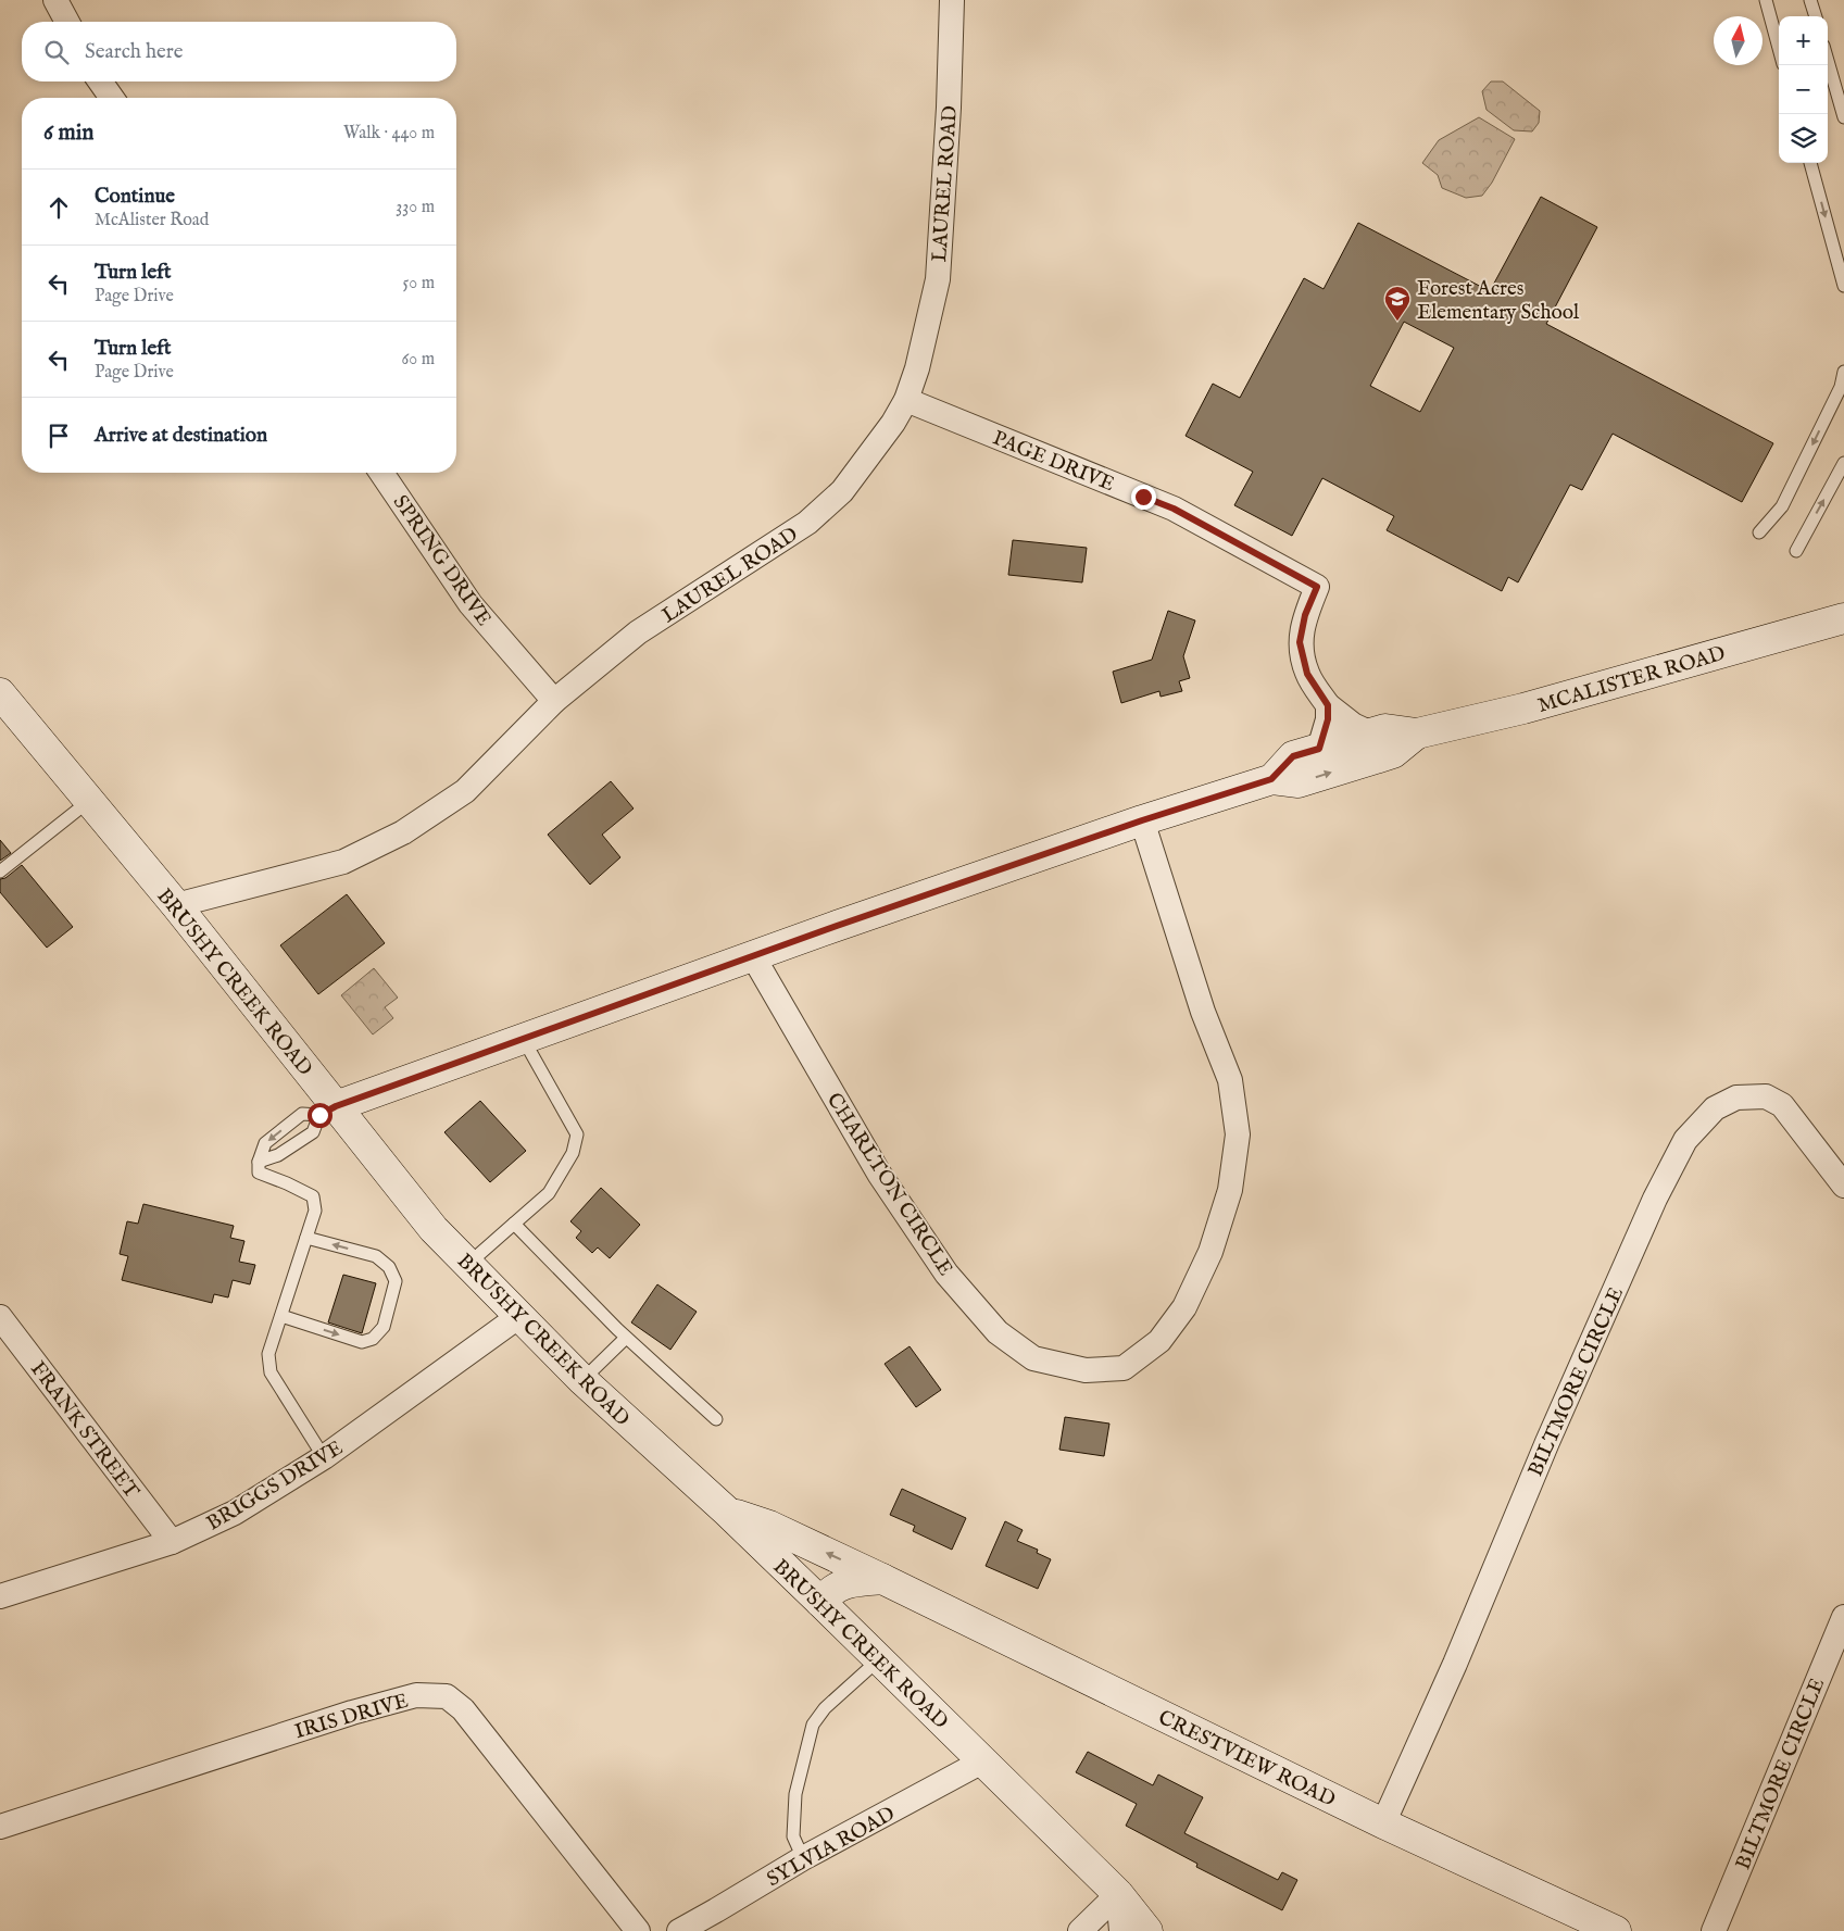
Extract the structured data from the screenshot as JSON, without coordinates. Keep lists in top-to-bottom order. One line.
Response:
{"streets":{"street":["LAUREL ROAD","PAGE DRIVE","SPRING DRIVE","MCALISTER ROAD","BRUSHY CREEK ROAD","CHARLTON CIRCLE","BILTMORE CIRCLE","FRANK STREET","BRIGGS DRIVE","IRIS DRIVE","CRESTVIEW ROAD","SYLVIA ROAD"]},"crossings":[["LAUREL ROAD","PAGE DRIVE"],["LAUREL ROAD","SPRING DRIVE"],["LAUREL ROAD","BRUSHY CREEK ROAD"],["PAGE DRIVE","MCALISTER ROAD"],["MCALISTER ROAD","BRUSHY CREEK ROAD"],["MCALISTER ROAD","CHARLTON CIRCLE"],["BRUSHY CREEK ROAD","BRIGGS DRIVE"],["BRUSHY CREEK ROAD","CRESTVIEW ROAD"],["BRUSHY CREEK ROAD","SYLVIA ROAD"],["BILTMORE CIRCLE","CRESTVIEW ROAD"],["FRANK STREET","BRIGGS DRIVE"]],"places":{"school or university":["Forest Acres Elementary School"]},"north":"top","page":{"map_buttons":["+","−"],"search":"Search here","heading":["6 min","Walk · 440 m"],"list":[["Continue","McAlister Road","330 m"],["Turn left","Page Drive","50 m"],["Turn left","Page Drive","60 m"],"Arrive at destination"]}}
